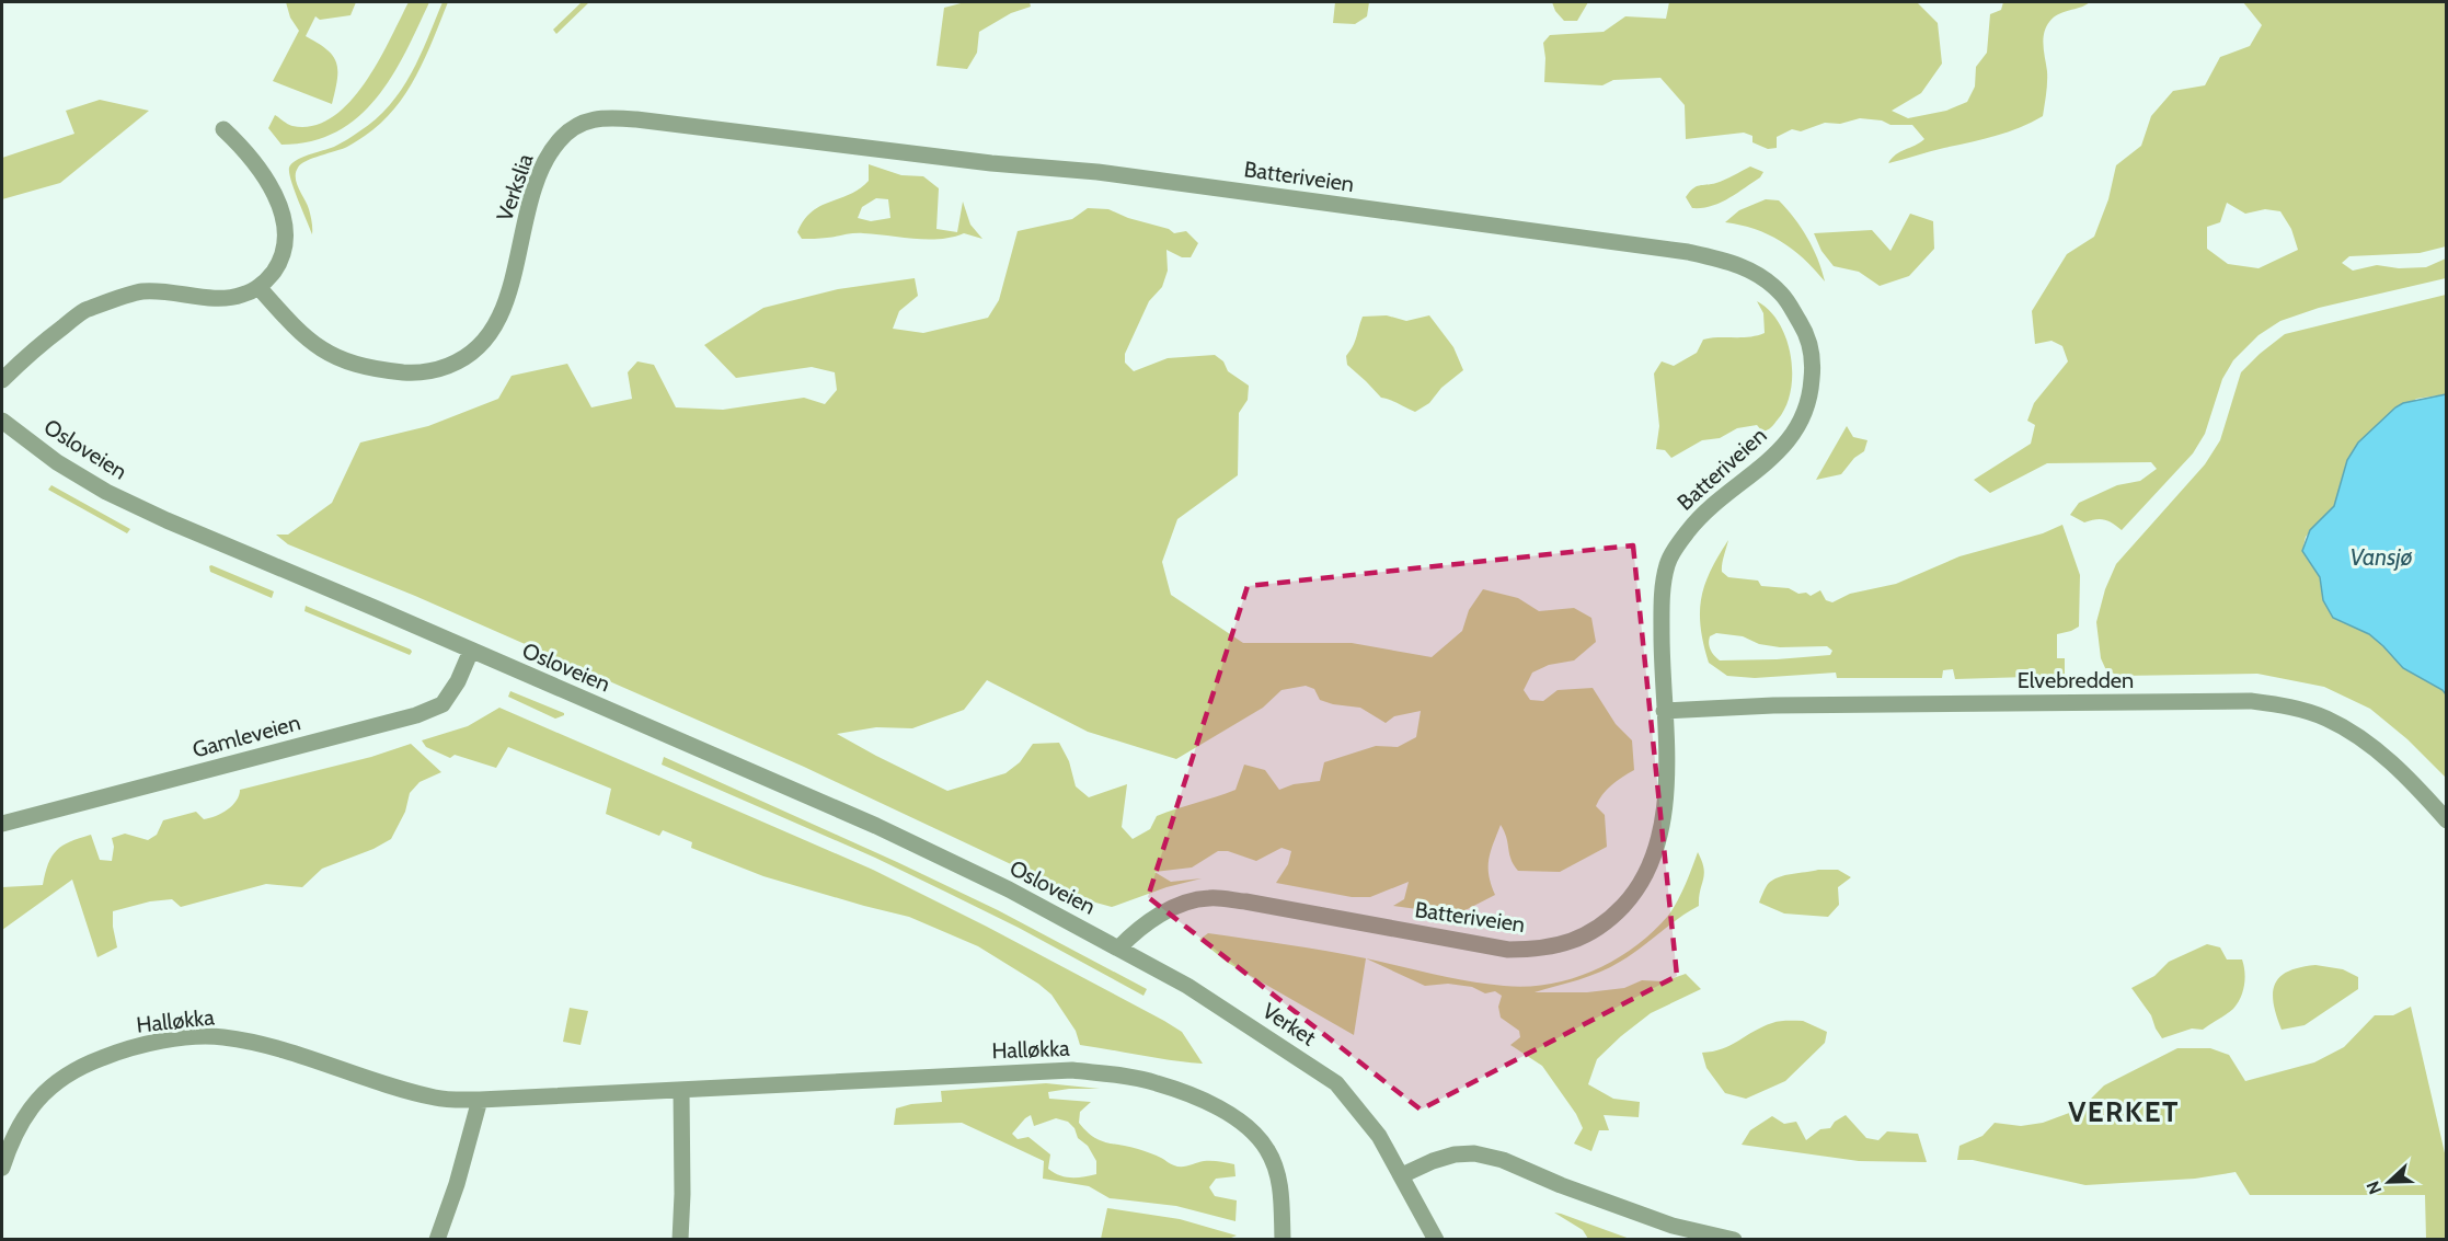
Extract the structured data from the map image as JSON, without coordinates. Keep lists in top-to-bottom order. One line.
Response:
{"streets":{"street":["Batteriveien","Verkslia","Osloveien","Elvebredden","Gamleveien","Halløkka","Verket"]},"crossings":[["Batteriveien","Verkslia"],["Batteriveien","Osloveien"],["Batteriveien","Elvebredden"],["Batteriveien","Verket"],["Osloveien","Gamleveien"],["Osloveien","Verket"]],"districts":["VERKET"],"water":["Vansjø"],"north":"left"}
